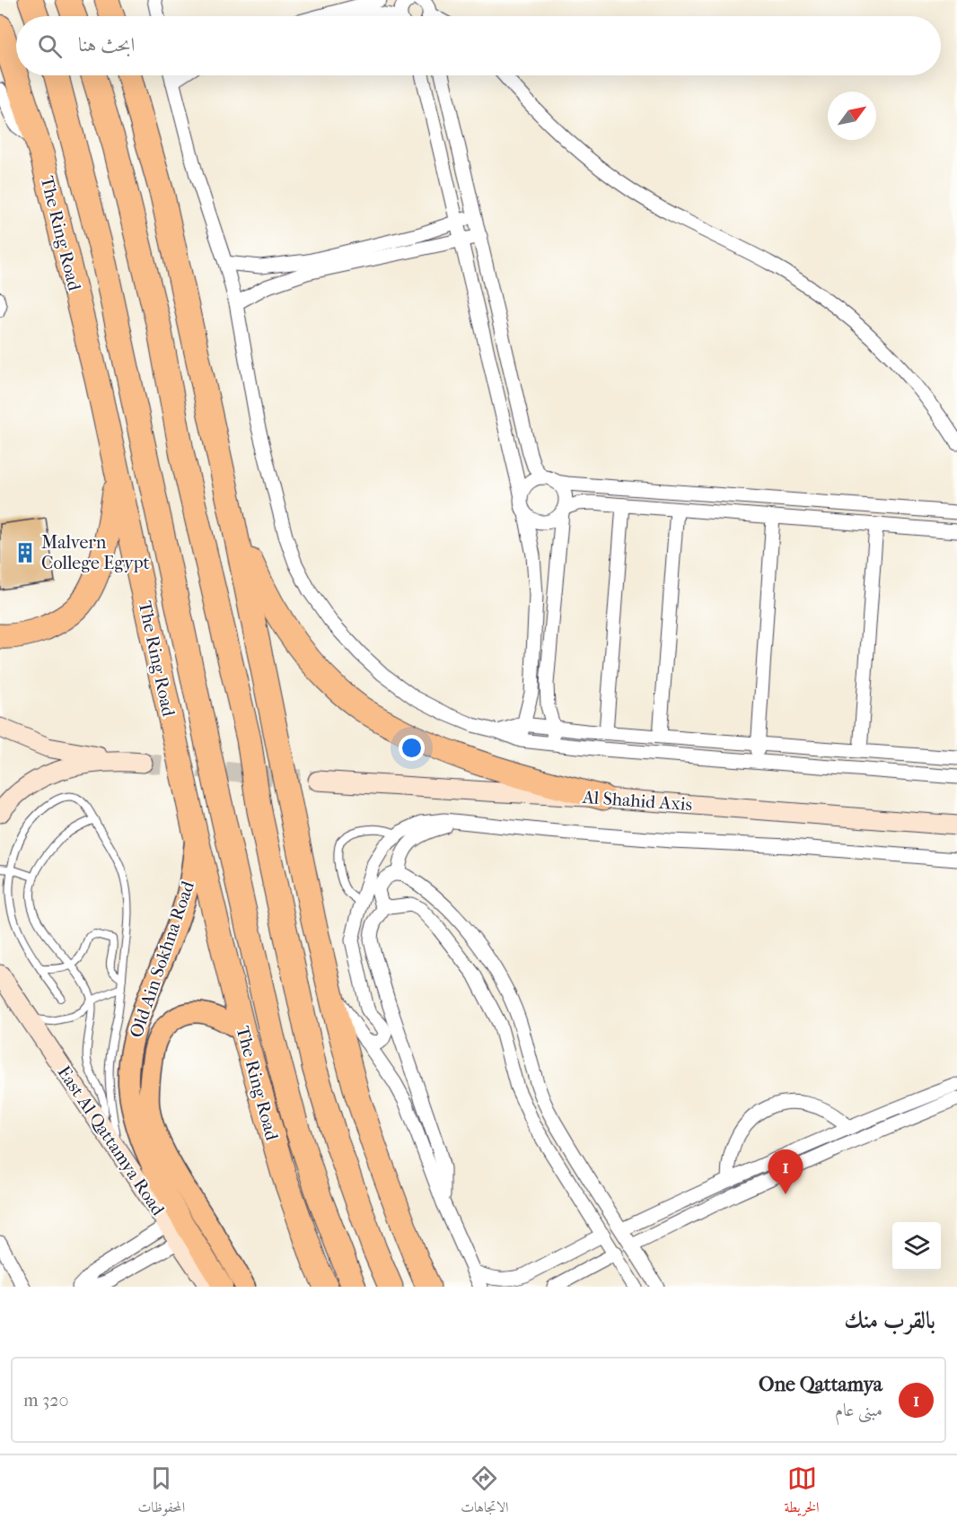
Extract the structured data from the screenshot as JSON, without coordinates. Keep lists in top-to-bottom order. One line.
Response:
{"streets":{"highway":["The Ring Road"],"main road":["Old Ain Sokhna Road"],"street":["Al Shahid Axis","East Al Qattamya Road"]},"crossings":[["The Ring Road","Old Ain Sokhna Road"]],"places":{"building":["Malvern College Egypt"]},"north":"top right","page":{"search":"ابحث هنا","pins":"1","heading":"بالقرب منك","list":[{"mark":"1","name":"One Qattamya","note":"مبنى عام","value":"320 m"}],"nav":["الخريطة","الاتجاهات","المحفوظات"]}}
